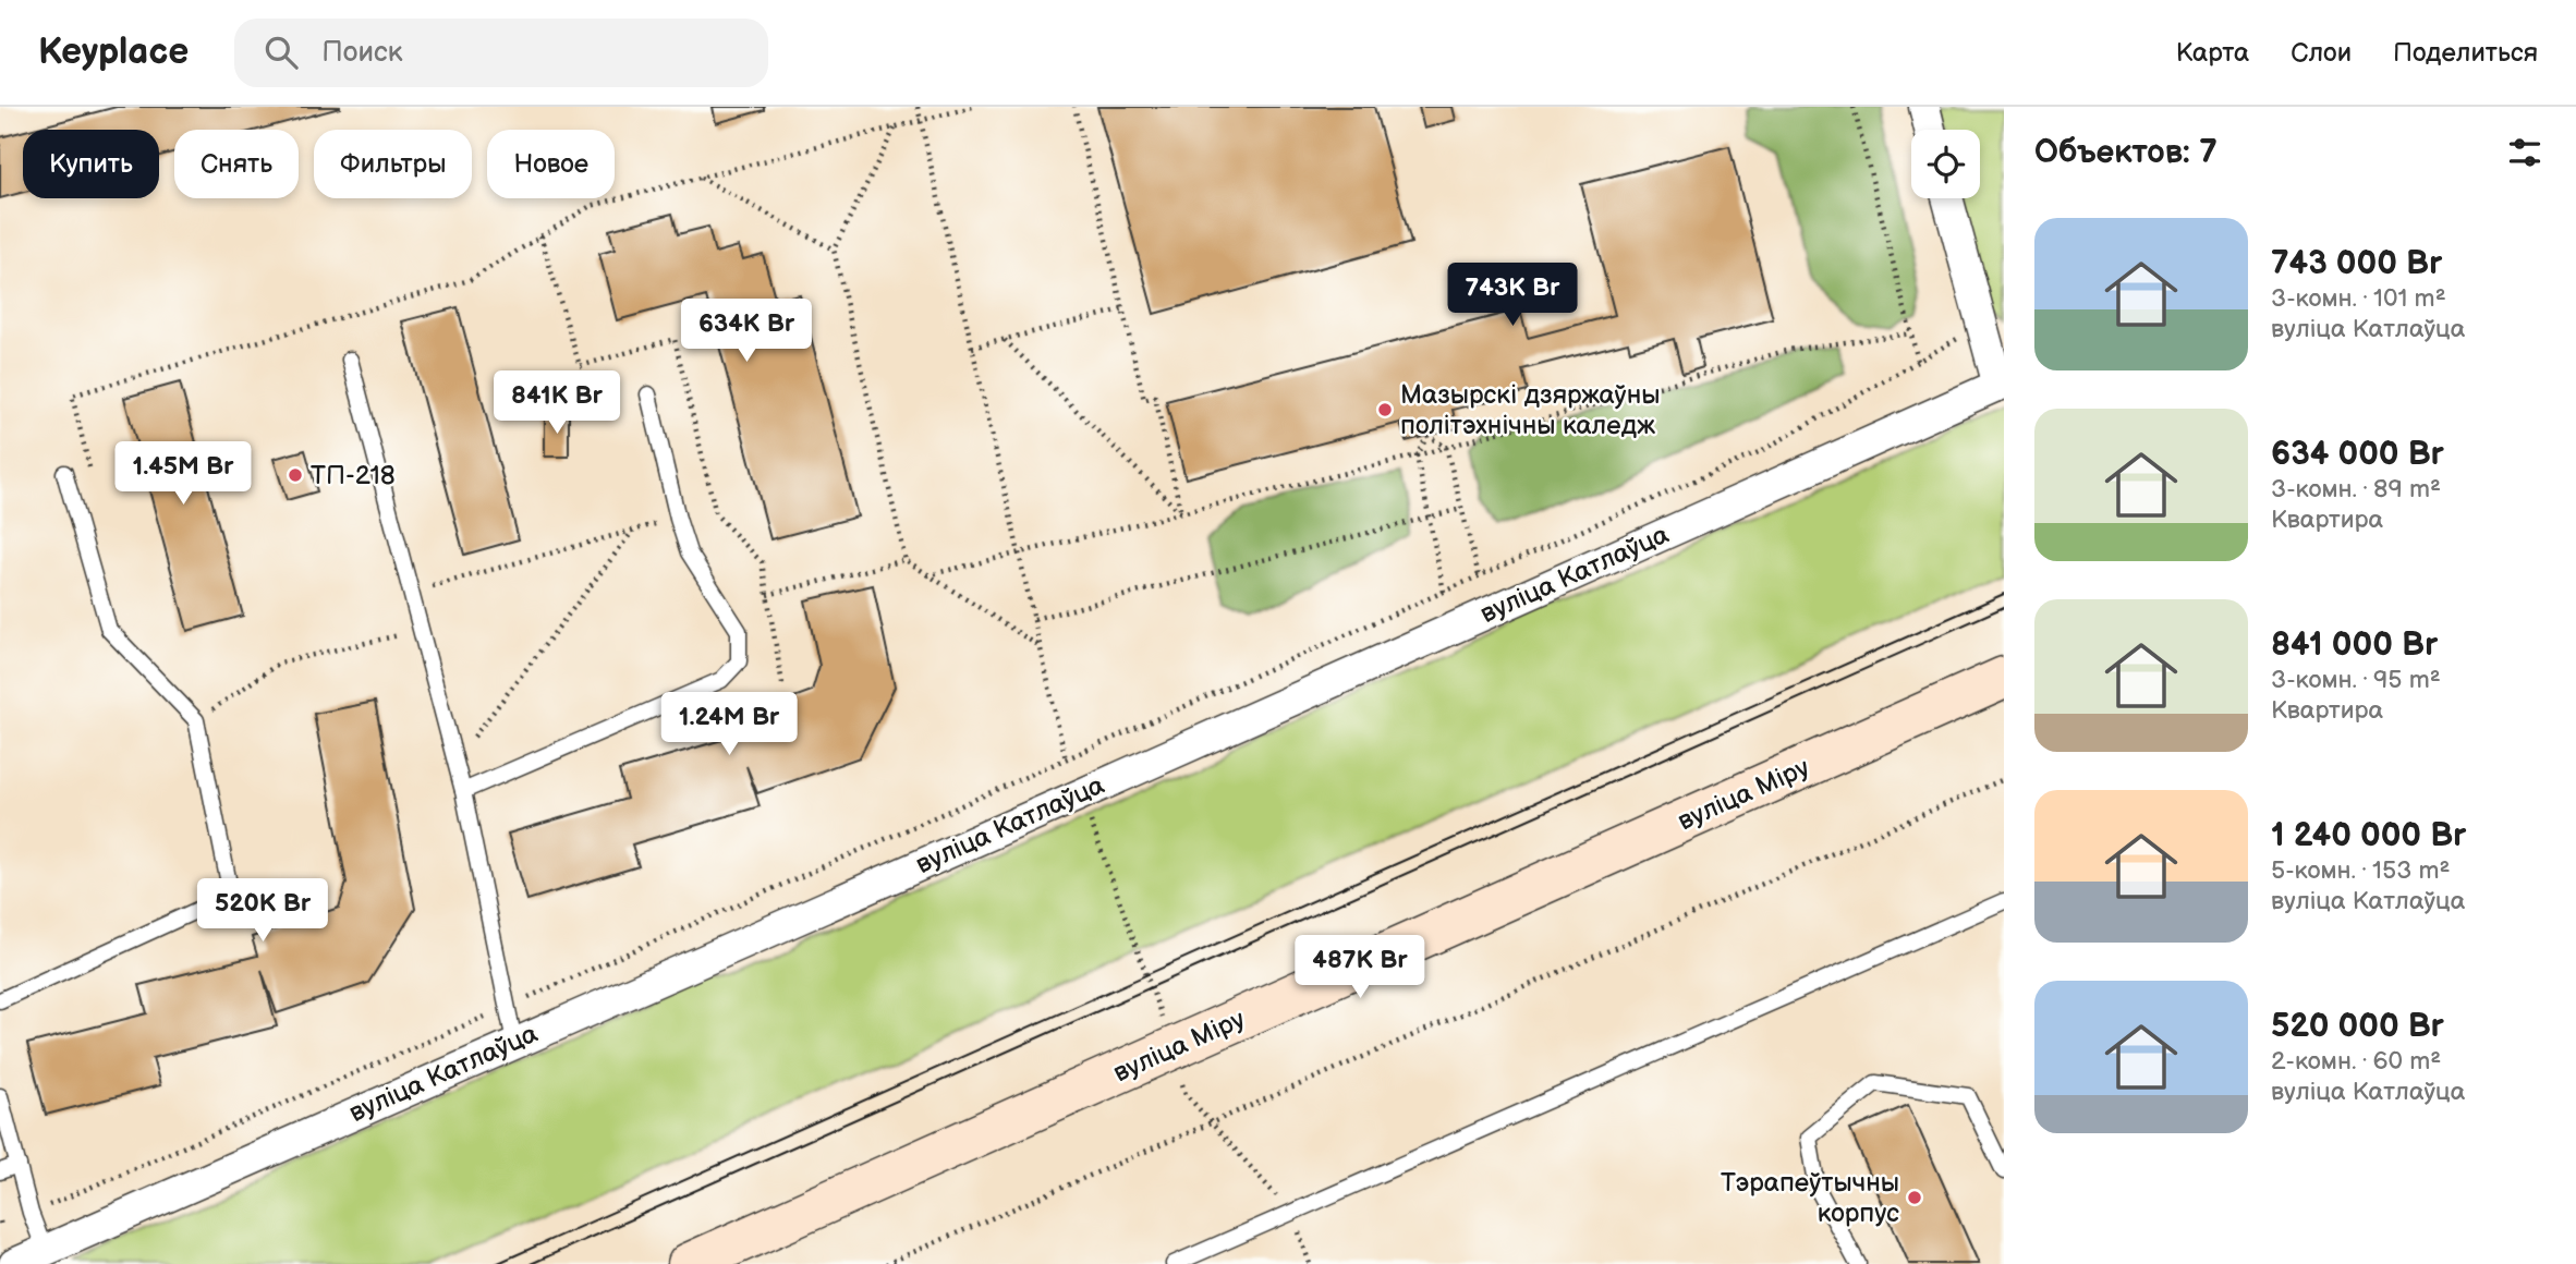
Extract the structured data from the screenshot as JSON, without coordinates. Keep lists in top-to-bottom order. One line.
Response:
{"streets":{"main road":["вуліца Міру"],"street":["вуліца Катлаўца"]},"places":["Мазырскі дзяржаўны політэхнічны каледж","ТП-218","Тэрапеўтычны корпус"],"page":{"header":"Keyplace","search":"Поиск","nav":["Карта","Слои","Поделиться"],"heading":"Объектов: 7","chip":["Купить","Снять","Фильтры","Новое"],"list":[{"name":"743 000 Br","note":"3-комн. · 101 m² · вуліца Катлаўца"},{"name":"634 000 Br","note":"3-комн. · 89 m² · Квартира"},{"name":"841 000 Br","note":"3-комн. · 95 m² · Квартира"},{"name":"1 240 000 Br","note":"5-комн. · 153 m² · вуліца Катлаўца"},{"name":"520 000 Br","note":"2-комн. · 60 m² · вуліца Катлаўца"}],"price":["743K Br","634K Br","841K Br","1.45M Br","1.24M Br","520K Br","487K Br"]}}
